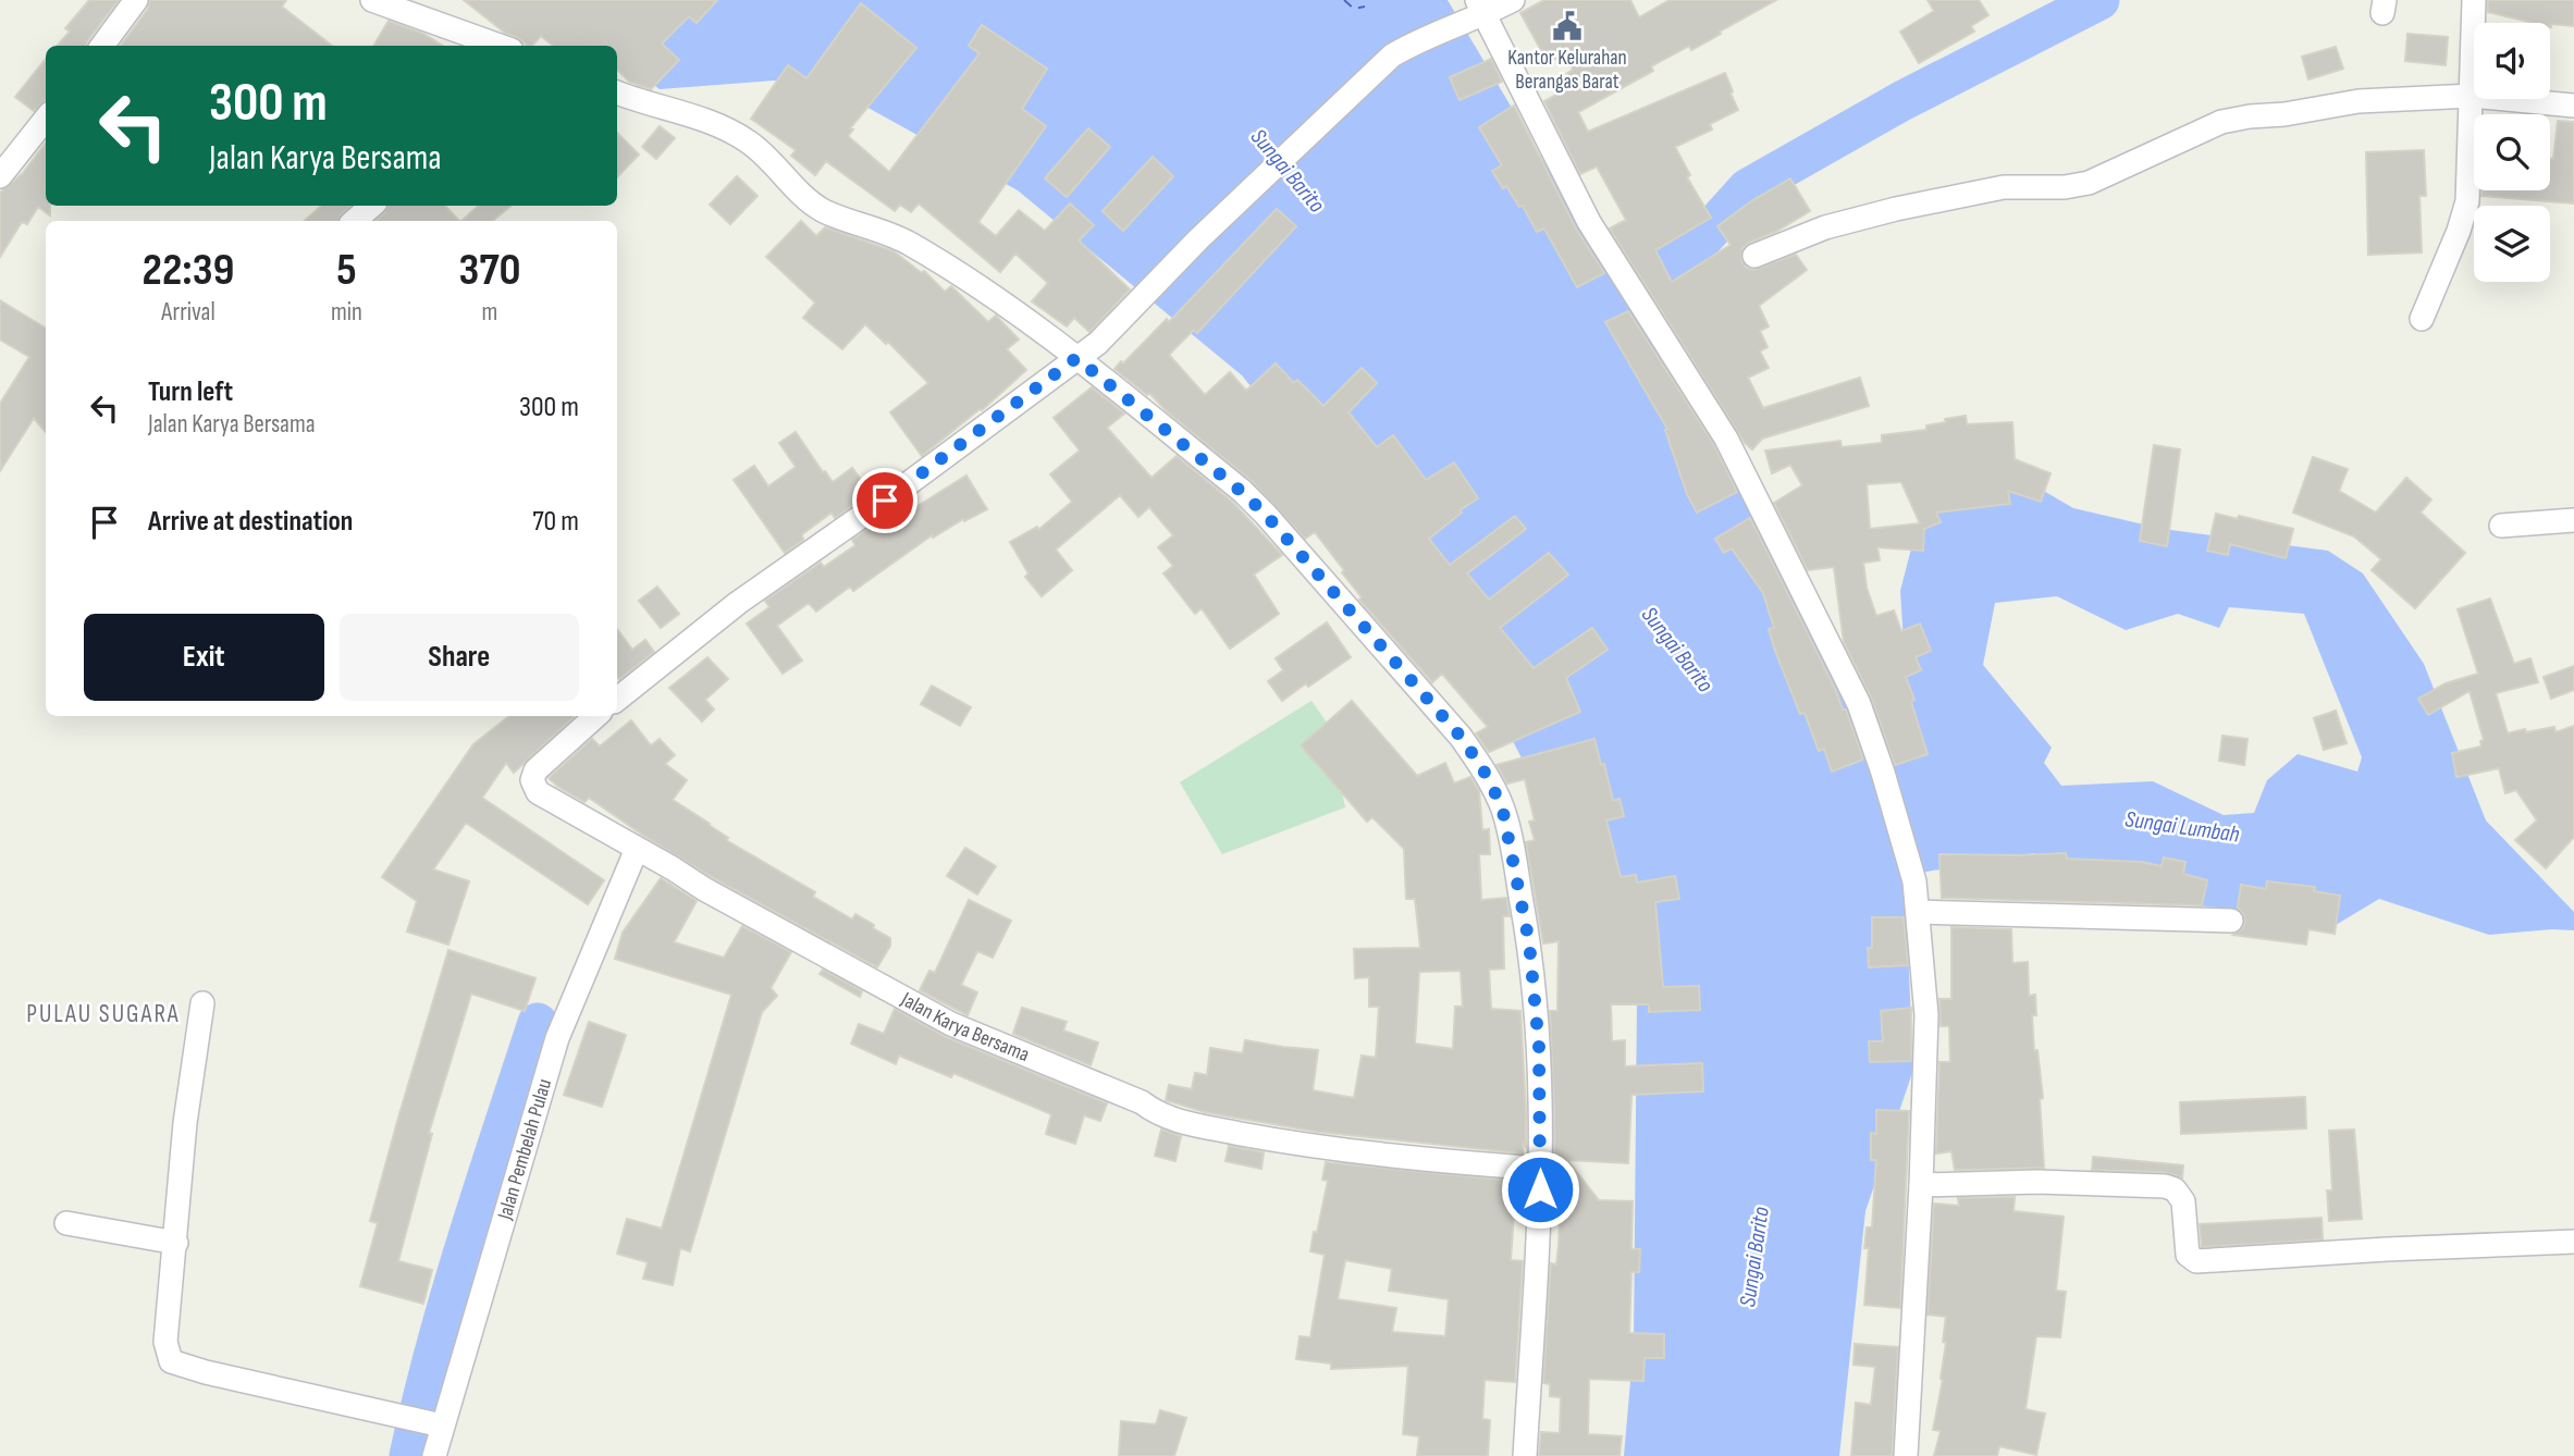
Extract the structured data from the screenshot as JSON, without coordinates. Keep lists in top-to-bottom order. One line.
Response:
{"streets":{"street":["Jalan Karya Bersama","Jalan Pembelah Pulau"]},"crossings":[["Jalan Karya Bersama","Jalan Pembelah Pulau"]],"districts":["PULAU SUGARA"],"water":["Sungai Barito","Sungai Lumbah"],"places":{"public building":["Kantor Kelurahan Berangas Barat"]},"page":{"turn":["300 m","Jalan Karya Bersama"],"eta":["22:39","Arrival","5","min","370","m"],"list":[{"name":"Turn left","note":"Jalan Karya Bersama","value":"300 m"},{"name":"Arrive at destination","value":"70 m"}],"buttons":["Exit","Share"]}}
